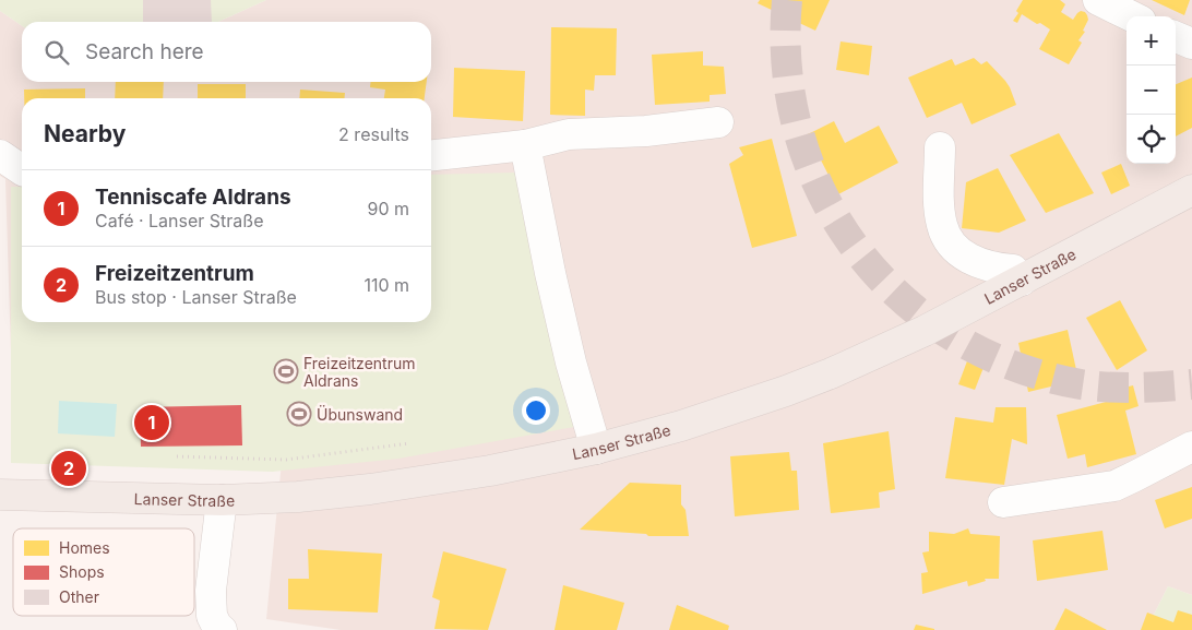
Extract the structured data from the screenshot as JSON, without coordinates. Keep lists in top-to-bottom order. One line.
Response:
{"streets":{"main road":["Lanser Straße"]},"places":{"sports":["Freizeitzentrum Aldrans","Übunswand"]},"legend":["Homes","Shops","Other"],"page":{"map_buttons":["+","−"],"search":"Search here","heading":["Nearby","2 results"],"list":[{"mark":"1","name":"Tenniscafe Aldrans","note":"Café · Lanser Straße","value":"90 m"},{"mark":"2","name":"Freizeitzentrum","note":"Bus stop · Lanser Straße","value":"110 m"}],"pins":["1","2"]}}
